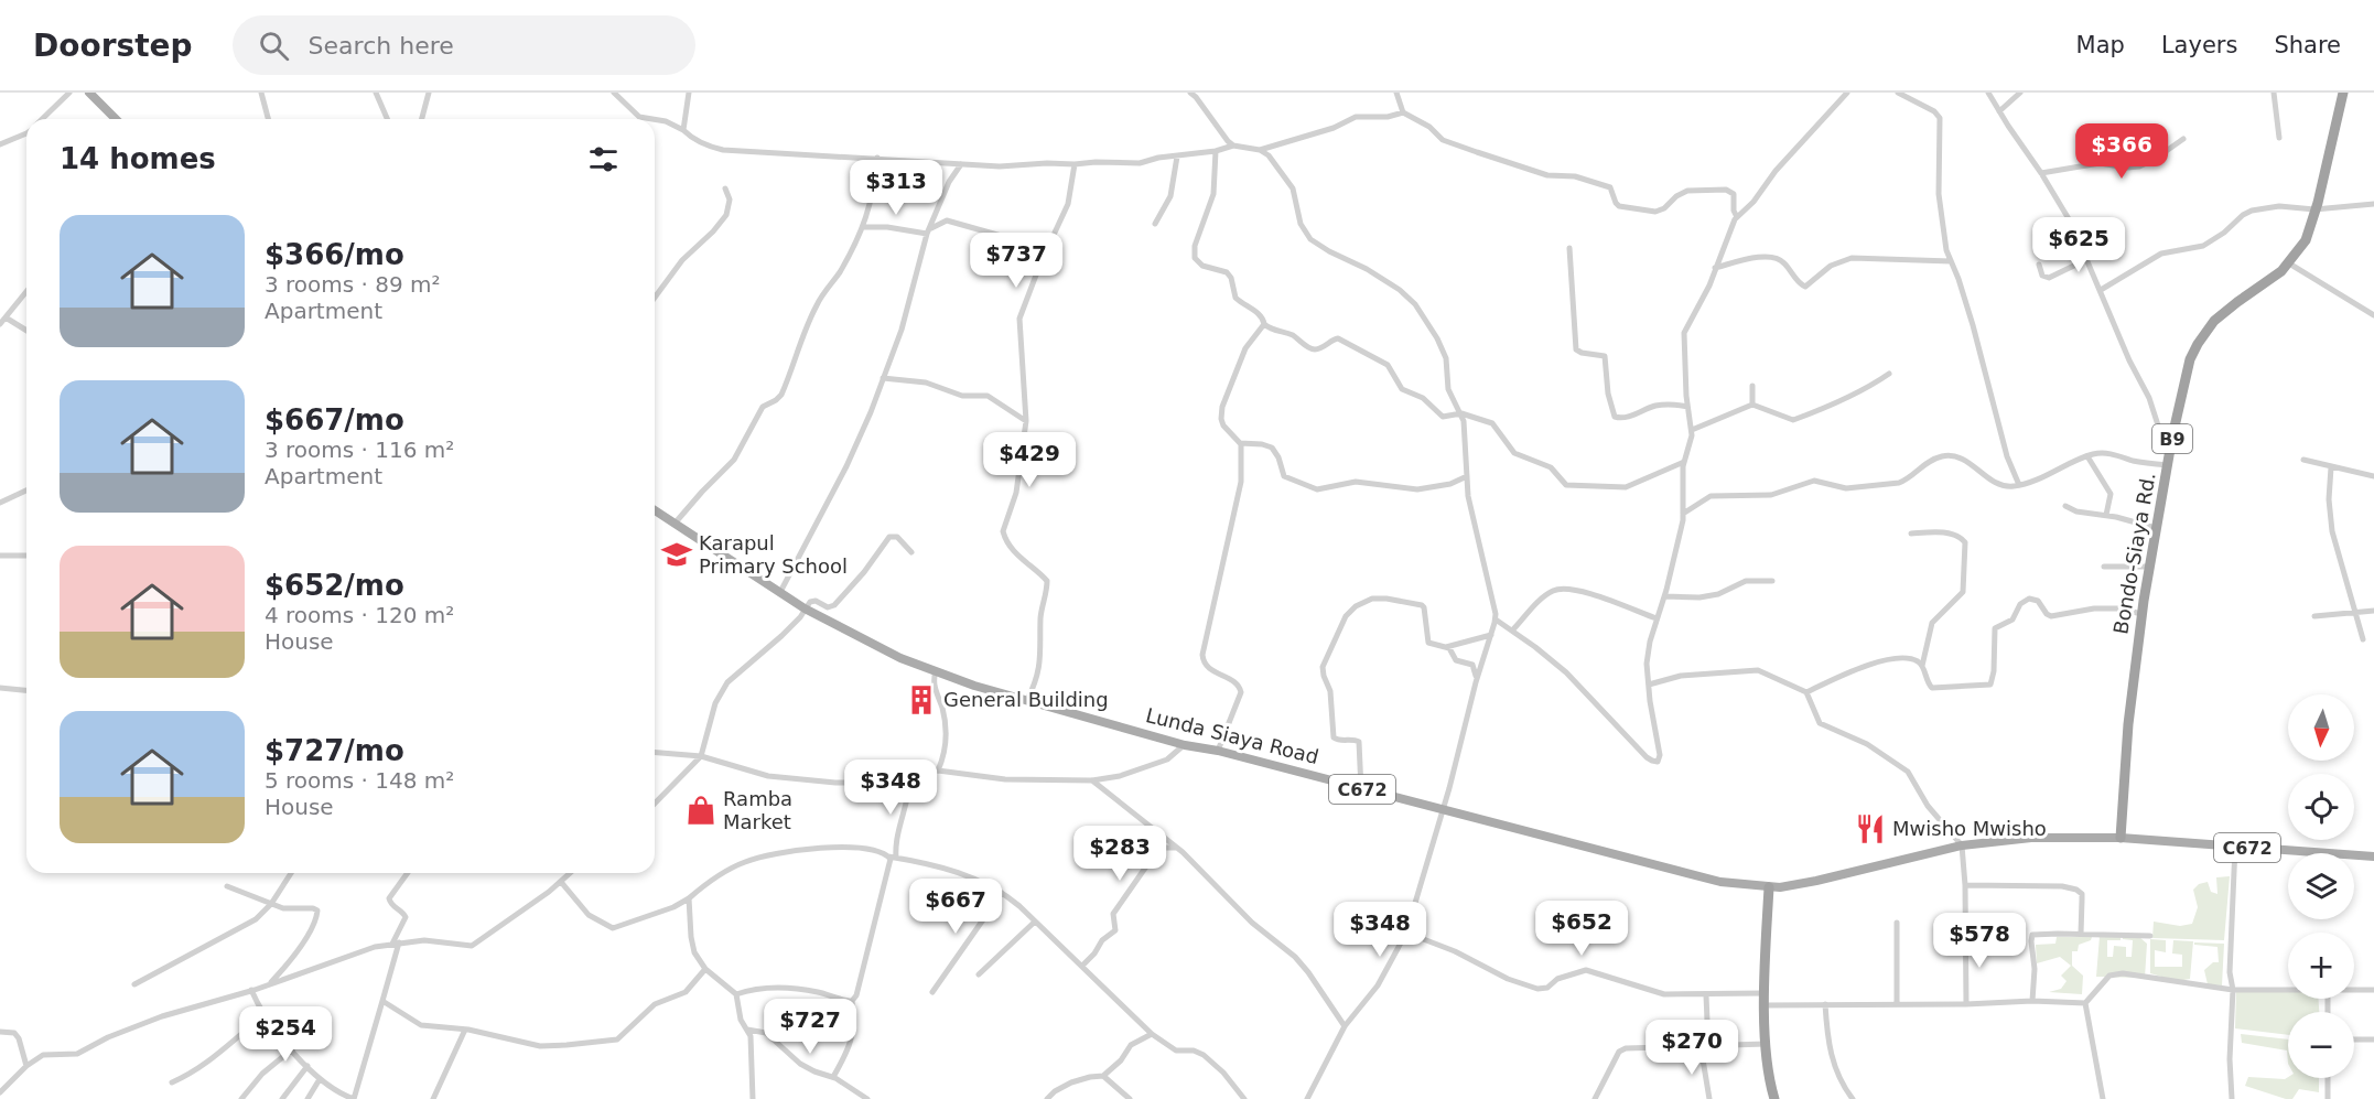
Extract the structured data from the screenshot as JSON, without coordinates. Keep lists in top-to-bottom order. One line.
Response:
{"streets":{"highway":["B9","Bondo-Siaya Rd."],"main road":["Lunda Siaya Road","C672"]},"crossings":[["Bondo-Siaya Rd.","Lunda Siaya Road"],["Bondo-Siaya Rd.","C672"],["Lunda Siaya Road","C672"]],"places":{"school or university":["Karapul Primary School"],"building":["General Building"],"shop":["Ramba Market"],"restaurant":["Mwisho Mwisho"]},"north":"bottom","page":{"header":"Doorstep","search":"Search here","nav":["Map","Layers","Share"],"heading":"14 homes","price":["$366","$313","$625","$737","$429","$348","$283","$667","$652","$348","$578","$727","$254","$270"],"list":[{"name":"$366/mo","note":"3 rooms · 89 m² · Apartment"},{"name":"$667/mo","note":"3 rooms · 116 m² · Apartment"},{"name":"$652/mo","note":"4 rooms · 120 m² · House"},{"name":"$727/mo","note":"5 rooms · 148 m² · House"}],"map_buttons":["+","−"]}}
